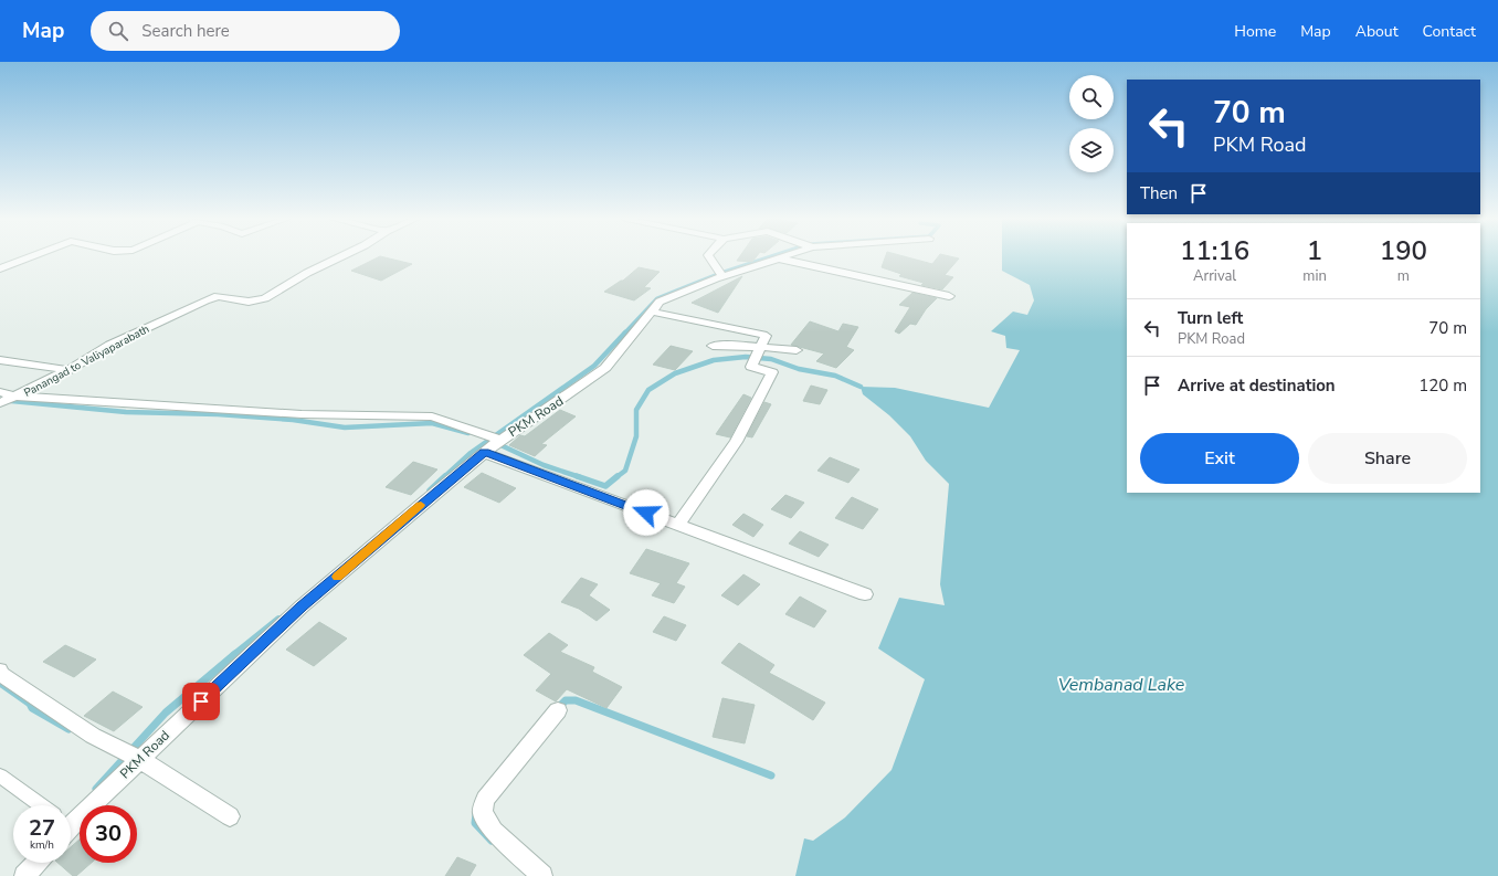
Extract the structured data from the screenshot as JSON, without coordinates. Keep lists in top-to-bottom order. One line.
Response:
{"streets":{"street":["Panangad to Valiyaparabath","PKM Road"]},"water":["Vembanad Lake"],"page":{"header":"Map","search":"Search here","nav":["Home","Map","About","Contact"],"turn":["70 m","PKM Road"],"then":"Then","eta":["11:16","Arrival","1","min","190","m"],"list":[{"name":"Turn left","note":"PKM Road","value":"70 m"},{"name":"Arrive at destination","value":"120 m"}],"buttons":["Exit","Share"],"speed":"27 km/h","limit":"30"}}
